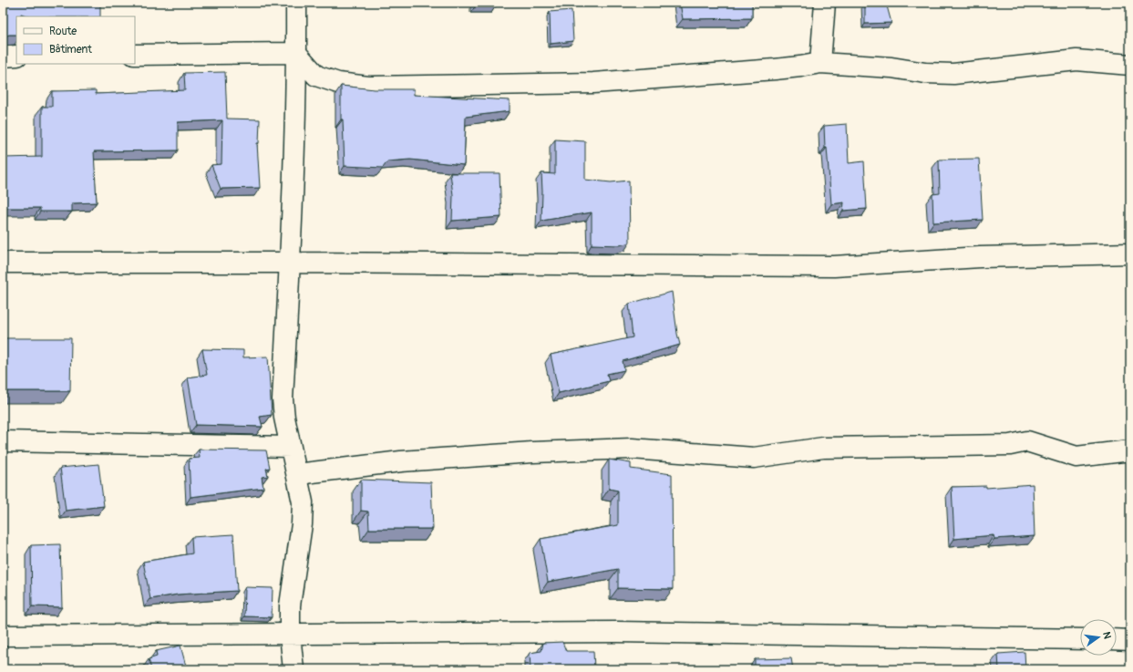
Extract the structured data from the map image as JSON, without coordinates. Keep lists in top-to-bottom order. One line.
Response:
{"legend":["Route","Bâtiment"],"north":"right"}
